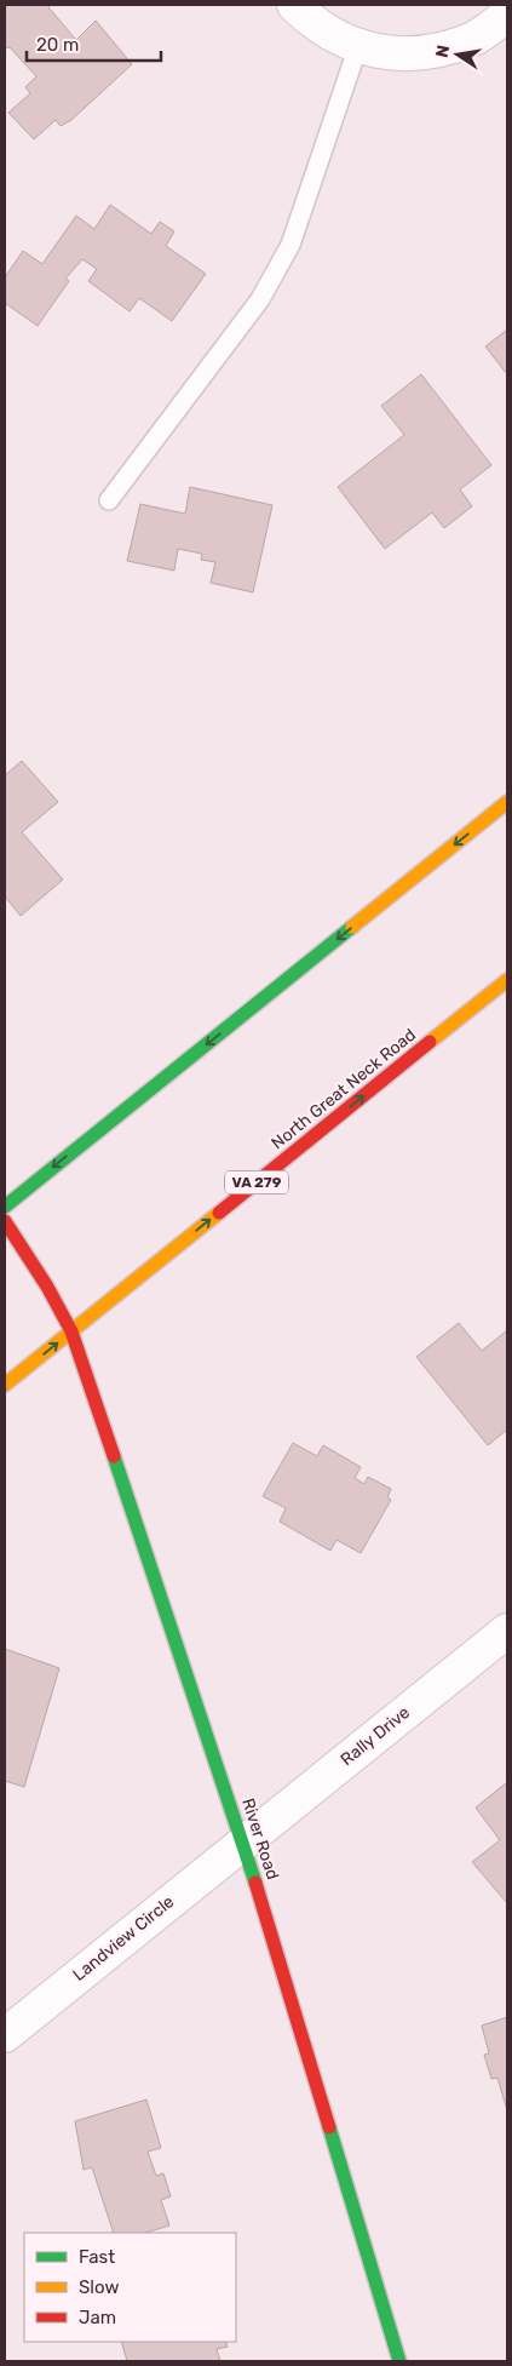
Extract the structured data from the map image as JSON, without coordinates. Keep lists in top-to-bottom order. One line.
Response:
{"streets":{"main road":["North Great Neck Road","VA 279","River Road"],"street":["Rally Drive","Landview Circle"]},"crossings":[["North Great Neck Road","River Road"],["Rally Drive","River Road"],["Rally Drive","Landview Circle"],["River Road","Landview Circle"]],"one_way":["North Great Neck Road"],"legend":["Fast","Slow","Jam"],"scale_bar":"20 m","north":"left"}
